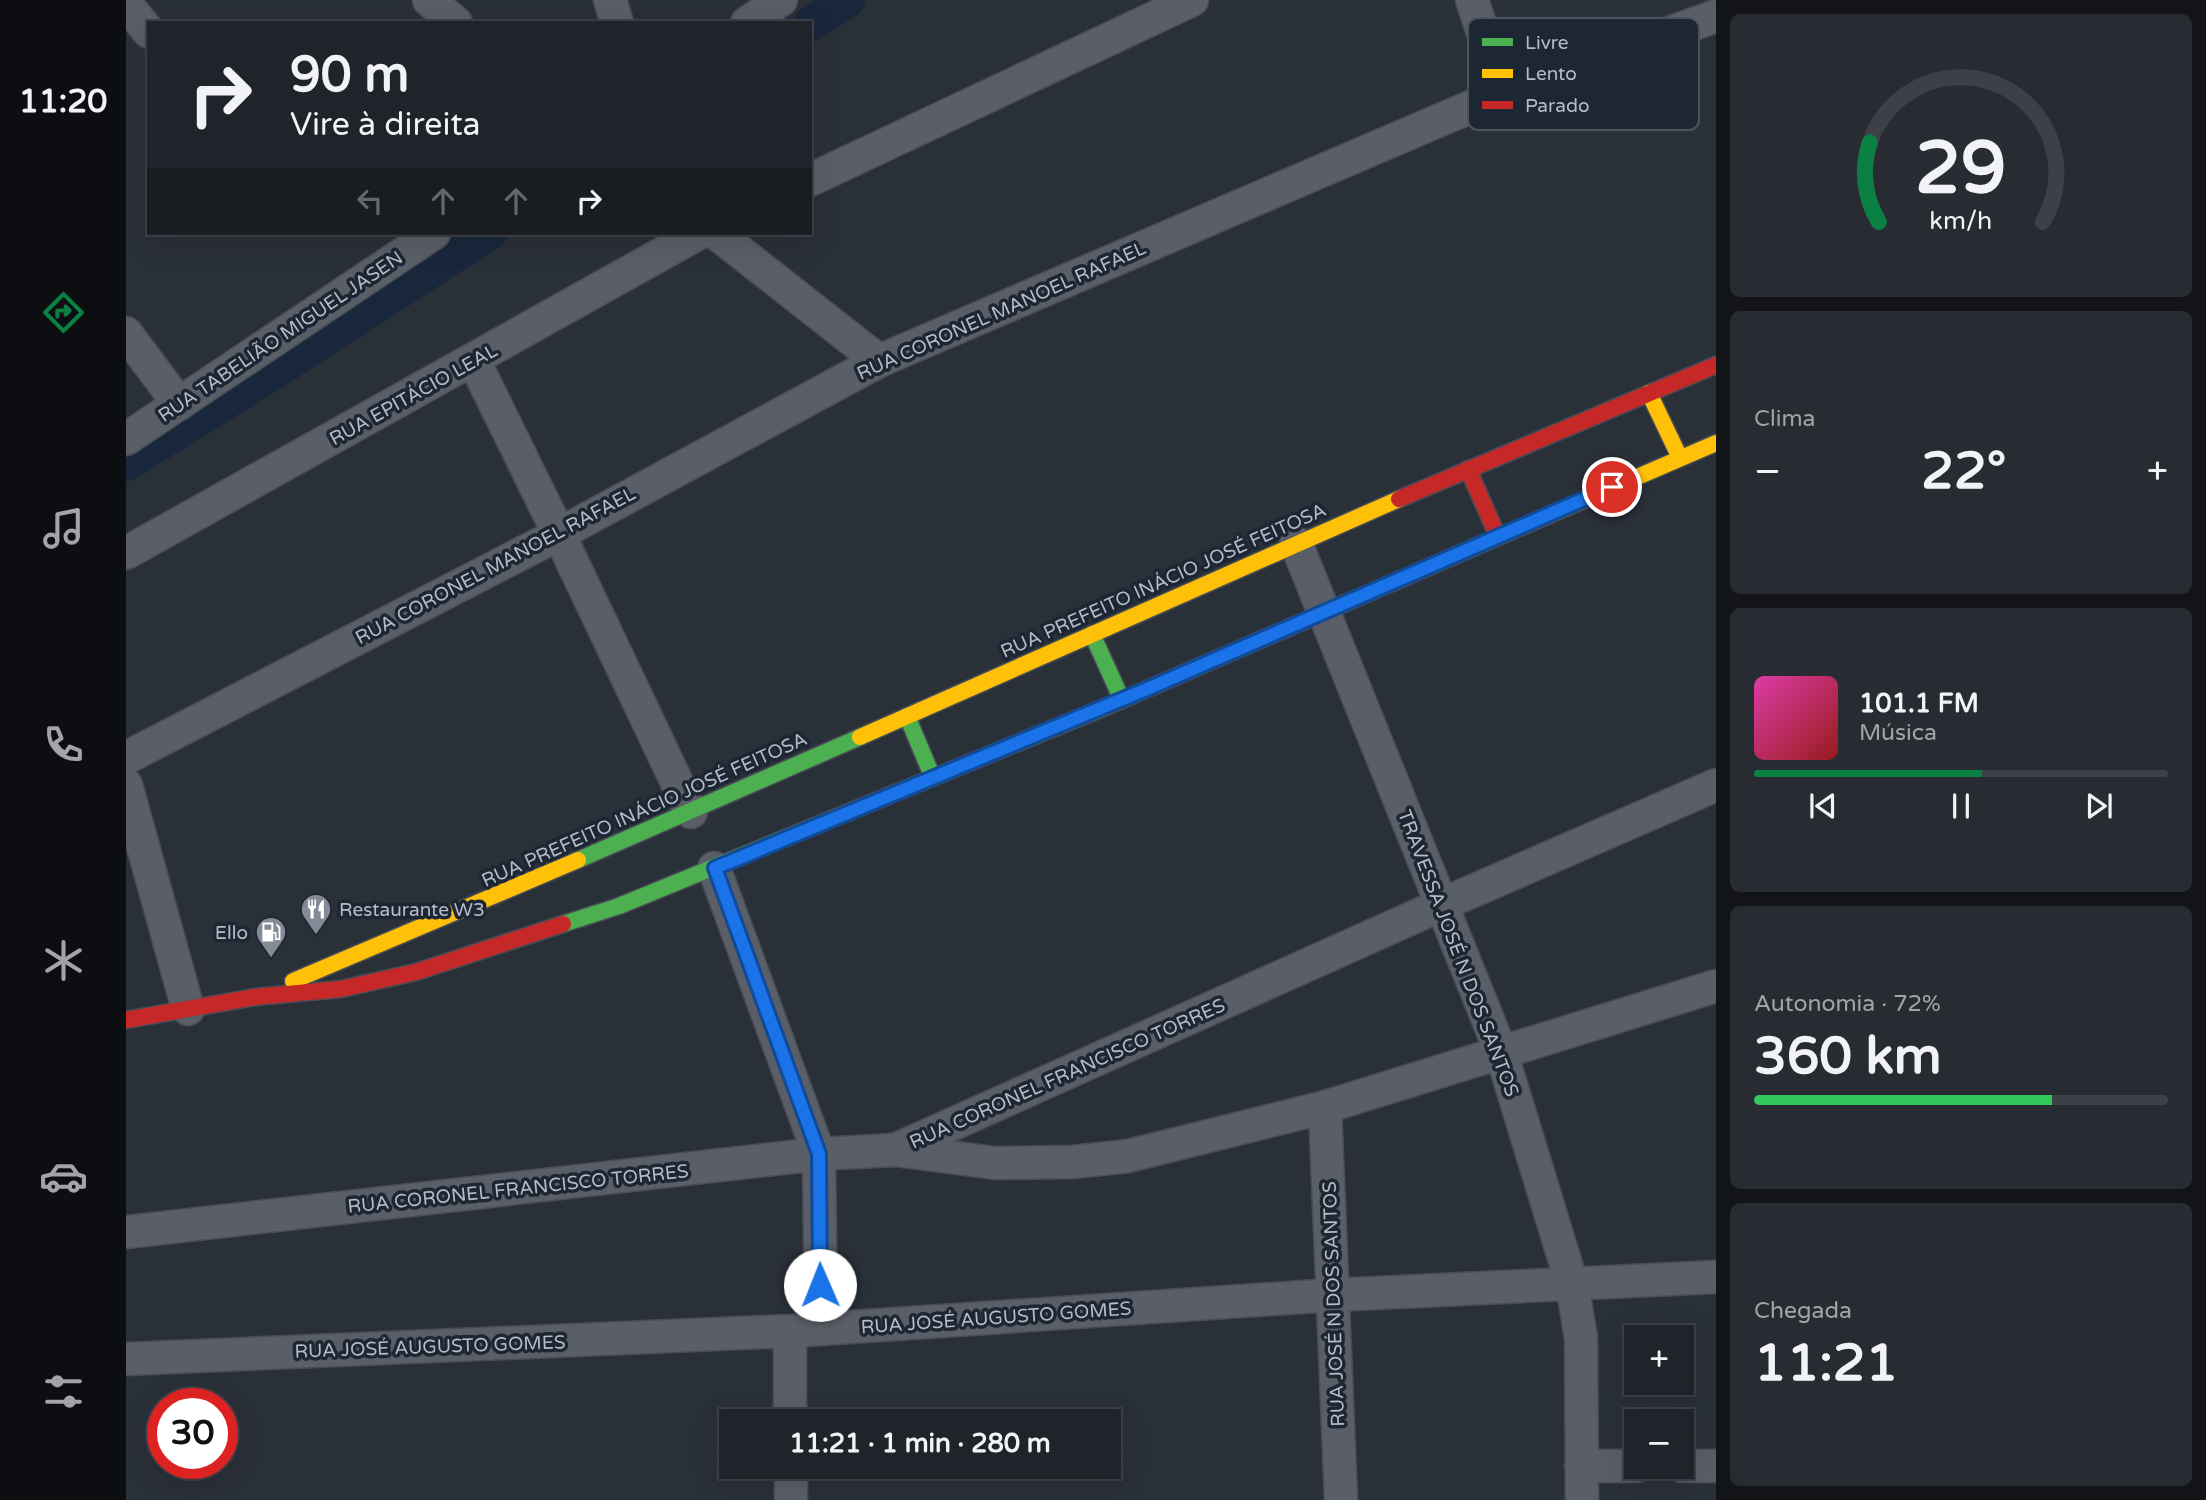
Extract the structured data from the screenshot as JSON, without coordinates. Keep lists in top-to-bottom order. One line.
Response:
{"streets":{"main road":["RUA PREFEITO INÁCIO JOSÉ FEITOSA"],"street":["RUA CORONEL MANOEL RAFAEL","RUA TABELIÃO MIGUEL JASEN","RUA EPITÁCIO LEAL","TRAVESSA JOSÉ N DOS SANTOS","RUA CORONEL FRANCISCO TORRES","RUA JOSÉ N DOS SANTOS","RUA JOSÉ AUGUSTO GOMES"]},"crossings":[["RUA PREFEITO INÁCIO JOSÉ FEITOSA","TRAVESSA JOSÉ N DOS SANTOS"],["TRAVESSA JOSÉ N DOS SANTOS","RUA CORONEL FRANCISCO TORRES"],["TRAVESSA JOSÉ N DOS SANTOS","RUA JOSÉ AUGUSTO GOMES"],["RUA JOSÉ N DOS SANTOS","RUA JOSÉ AUGUSTO GOMES"]],"places":{"restaurant":["Restaurante W3"],"fuel station":["Ello"]},"legend":["Livre","Lento","Parado"],"page":{"tabs":"11:20","turn":["90 m","Vire à direita"],"tile":["Clima",["Autonomia · 72%","360 km"],["Chegada","11:21"]],"heat":["−","22°","+"],"song":["101.1 FM","Música"],"map_buttons":["+","−"],"limit":"30","trip":"11:21 · 1 min · 280 m","gauge":["29","km/h"]}}
